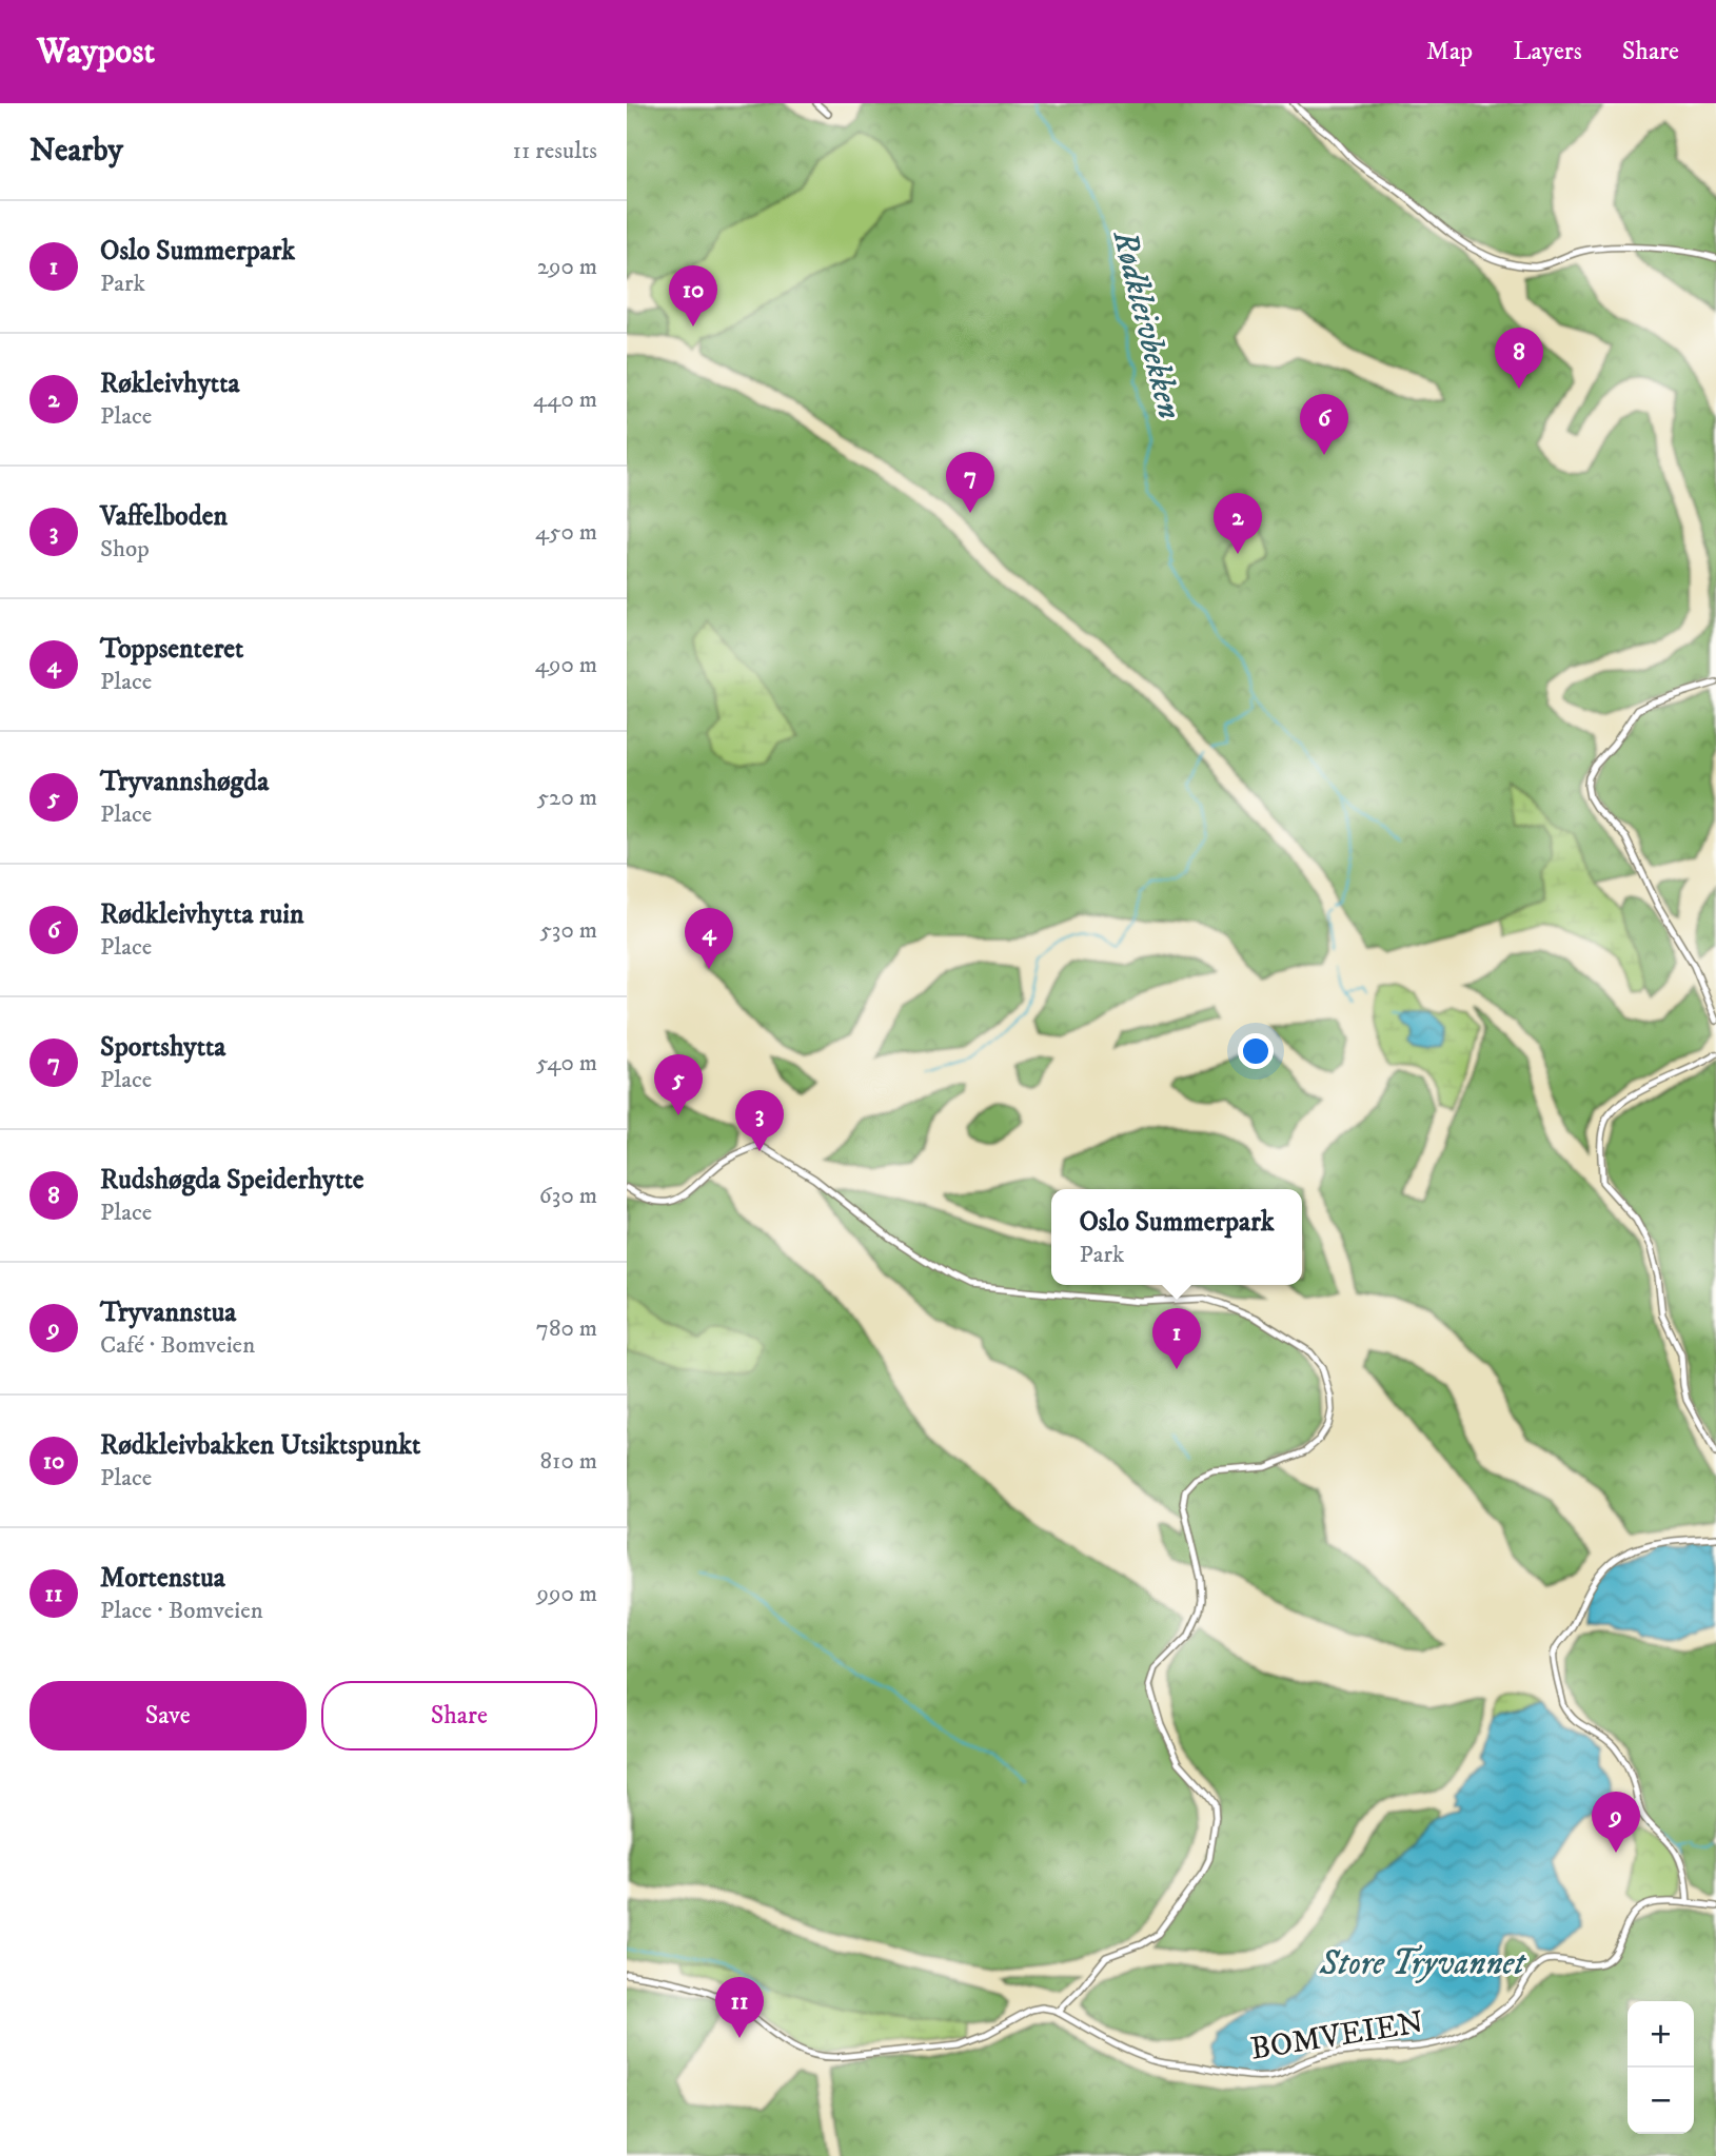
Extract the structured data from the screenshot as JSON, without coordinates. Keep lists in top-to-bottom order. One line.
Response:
{"streets":{"street":["BOMVEIEN"]},"water":["Rødkleivbekken","Store Tryvannet"],"page":{"header":"Waypost","nav":["Map","Layers","Share"],"heading":["Nearby","11 results"],"list":[{"mark":"1","name":"Oslo Summerpark","note":"Park","value":"290 m"},{"mark":"2","name":"Røkleivhytta","note":"Place","value":"440 m"},{"mark":"3","name":"Vaffelboden","note":"Shop","value":"450 m"},{"mark":"4","name":"Toppsenteret","note":"Place","value":"490 m"},{"mark":"5","name":"Tryvannshøgda","note":"Place","value":"520 m"},{"mark":"6","name":"Rødkleivhytta ruin","note":"Place","value":"530 m"},{"mark":"7","name":"Sportshytta","note":"Place","value":"540 m"},{"mark":"8","name":"Rudshøgda Speiderhytte","note":"Place","value":"630 m"},{"mark":"9","name":"Tryvannstua","note":"Café · Bomveien","value":"780 m"},{"mark":"10","name":"Rødkleivbakken Utsiktspunkt","note":"Place","value":"810 m"},{"mark":"11","name":"Mortenstua","note":"Place · Bomveien","value":"990 m"}],"pins":["10","8","6","7","2","4","5","3","1","9","11"],"popup":["Oslo Summerpark","Park"],"buttons":["Save","Share"],"map_buttons":["+","−"]}}
